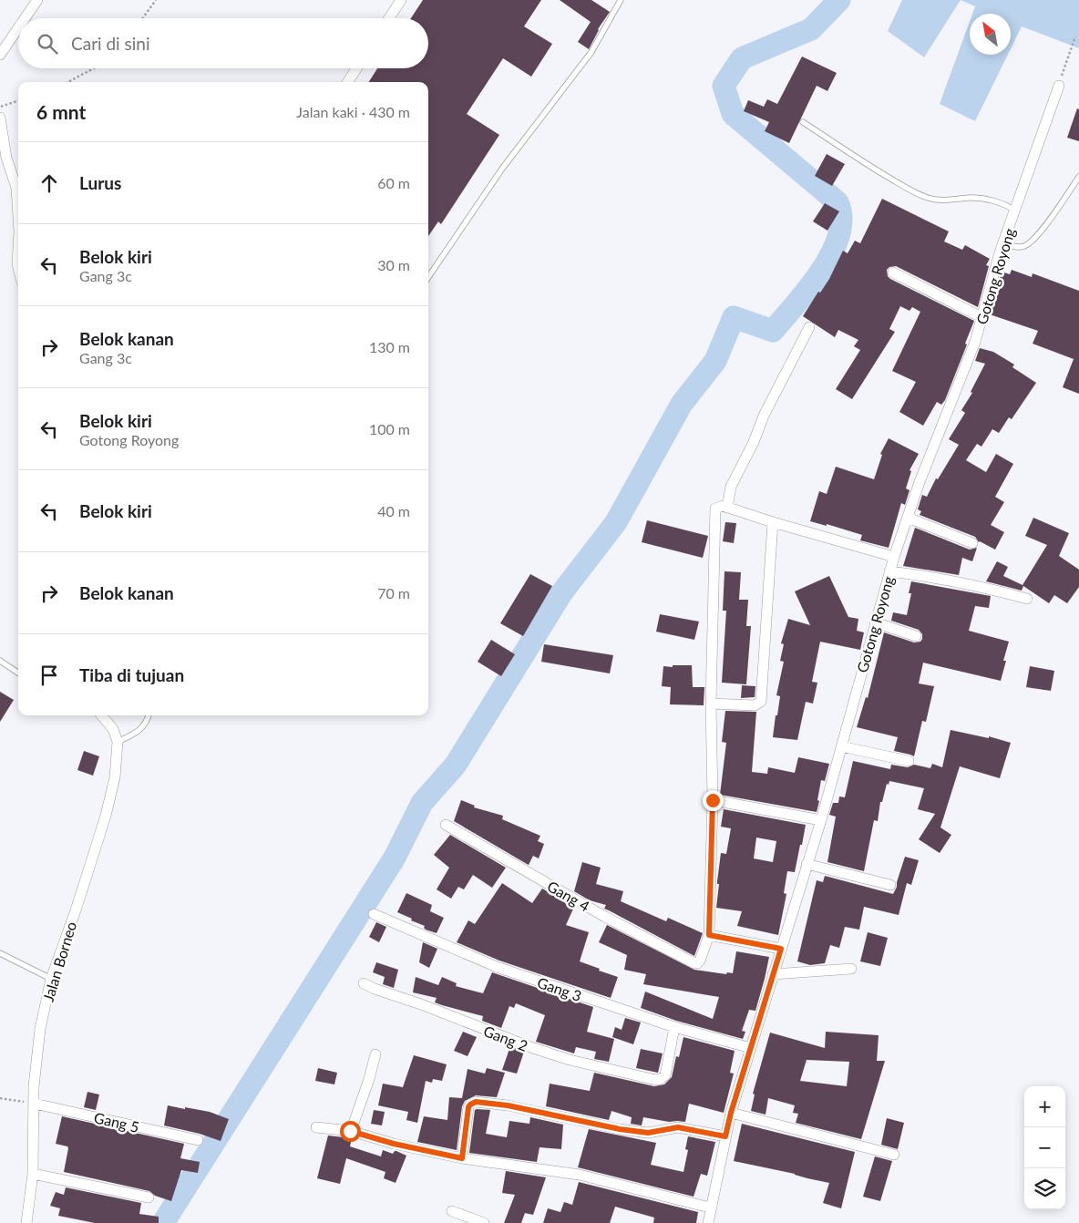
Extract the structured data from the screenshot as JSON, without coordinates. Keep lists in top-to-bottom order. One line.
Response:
{"streets":{"street":["Gotong Royong","Gang 4","Jalan Borneo","Gang 3","Gang 2","Gang 5"]},"crossings":[["Gotong Royong","Gang 3"],["Jalan Borneo","Gang 5"],["Gang 3","Gang 2"]],"north":"top left","page":{"search":"Cari di sini","heading":["6 mnt","Jalan kaki · 430 m"],"list":[["Lurus","60 m"],["Belok kiri","Gang 3c","30 m"],["Belok kanan","Gang 3c","130 m"],["Belok kiri","Gotong Royong","100 m"],["Belok kiri","40 m"],["Belok kanan","70 m"],"Tiba di tujuan"],"map_buttons":["+","−"]}}
